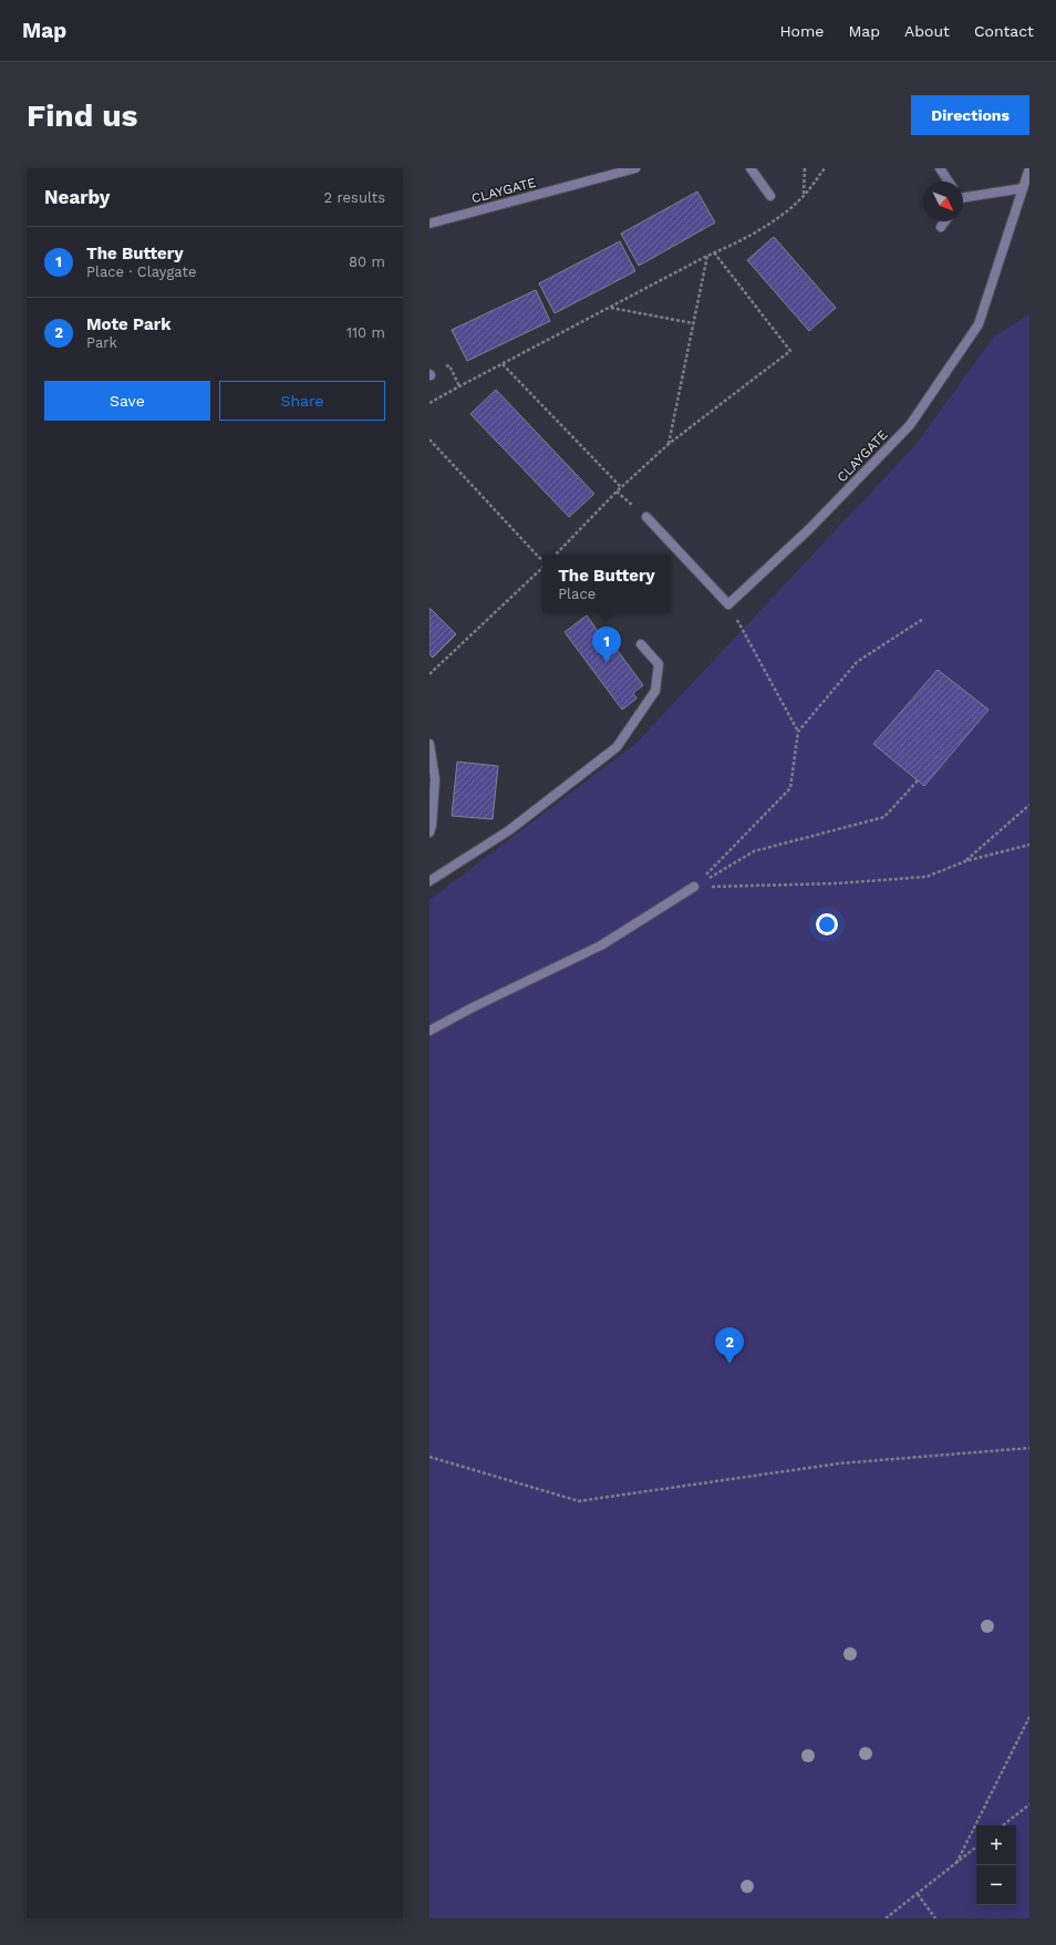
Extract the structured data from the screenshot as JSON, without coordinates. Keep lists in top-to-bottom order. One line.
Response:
{"streets":{"street":["CLAYGATE"]},"north":"bottom right","page":{"header":"Map","nav":["Home","Map","About","Contact"],"buttons":["Directions",["Save","Share"]],"title":"Find us","heading":["Nearby","2 results"],"list":[{"mark":"1","name":"The Buttery","note":"Place · Claygate","value":"80 m"},{"mark":"2","name":"Mote Park","note":"Park","value":"110 m"}],"popup":["The Buttery","Place"],"pins":["1","2"],"map_buttons":["+","−"]}}
